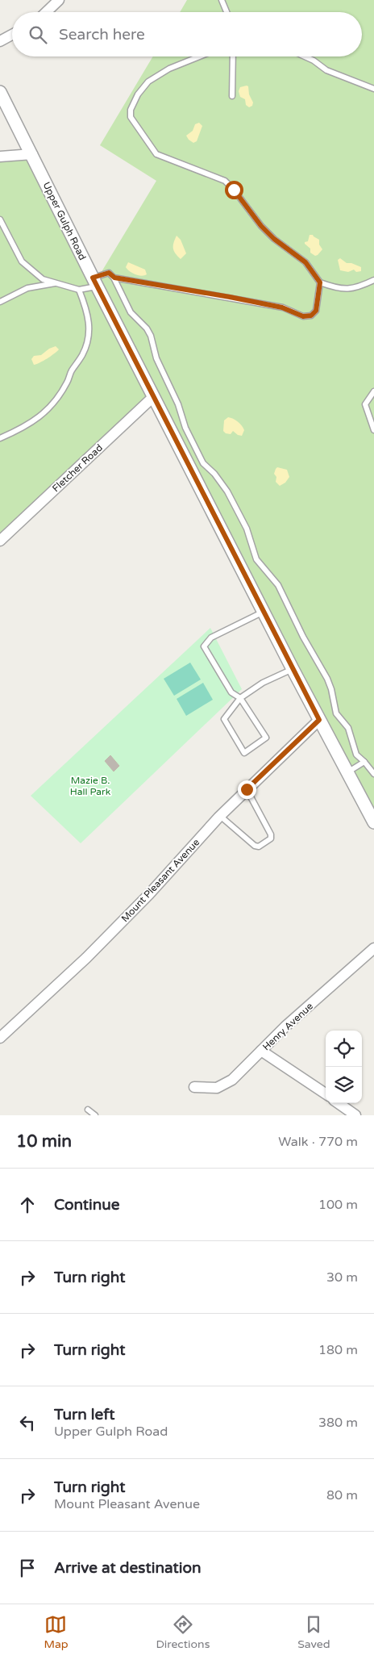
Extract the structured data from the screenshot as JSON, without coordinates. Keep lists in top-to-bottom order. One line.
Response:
{"streets":{"street":["Upper Gulph Road","Fletcher Road","Mount Pleasant Avenue","Henry Avenue"]},"crossings":[["Upper Gulph Road","Fletcher Road"],["Upper Gulph Road","Mount Pleasant Avenue"]],"parks":["Mazie B. Hall Park"],"page":{"search":"Search here","heading":["10 min","Walk · 770 m"],"list":[["Continue","100 m"],["Turn right","30 m"],["Turn right","180 m"],["Turn left","Upper Gulph Road","380 m"],["Turn right","Mount Pleasant Avenue","80 m"],"Arrive at destination"],"nav":["Map","Directions","Saved"]}}
